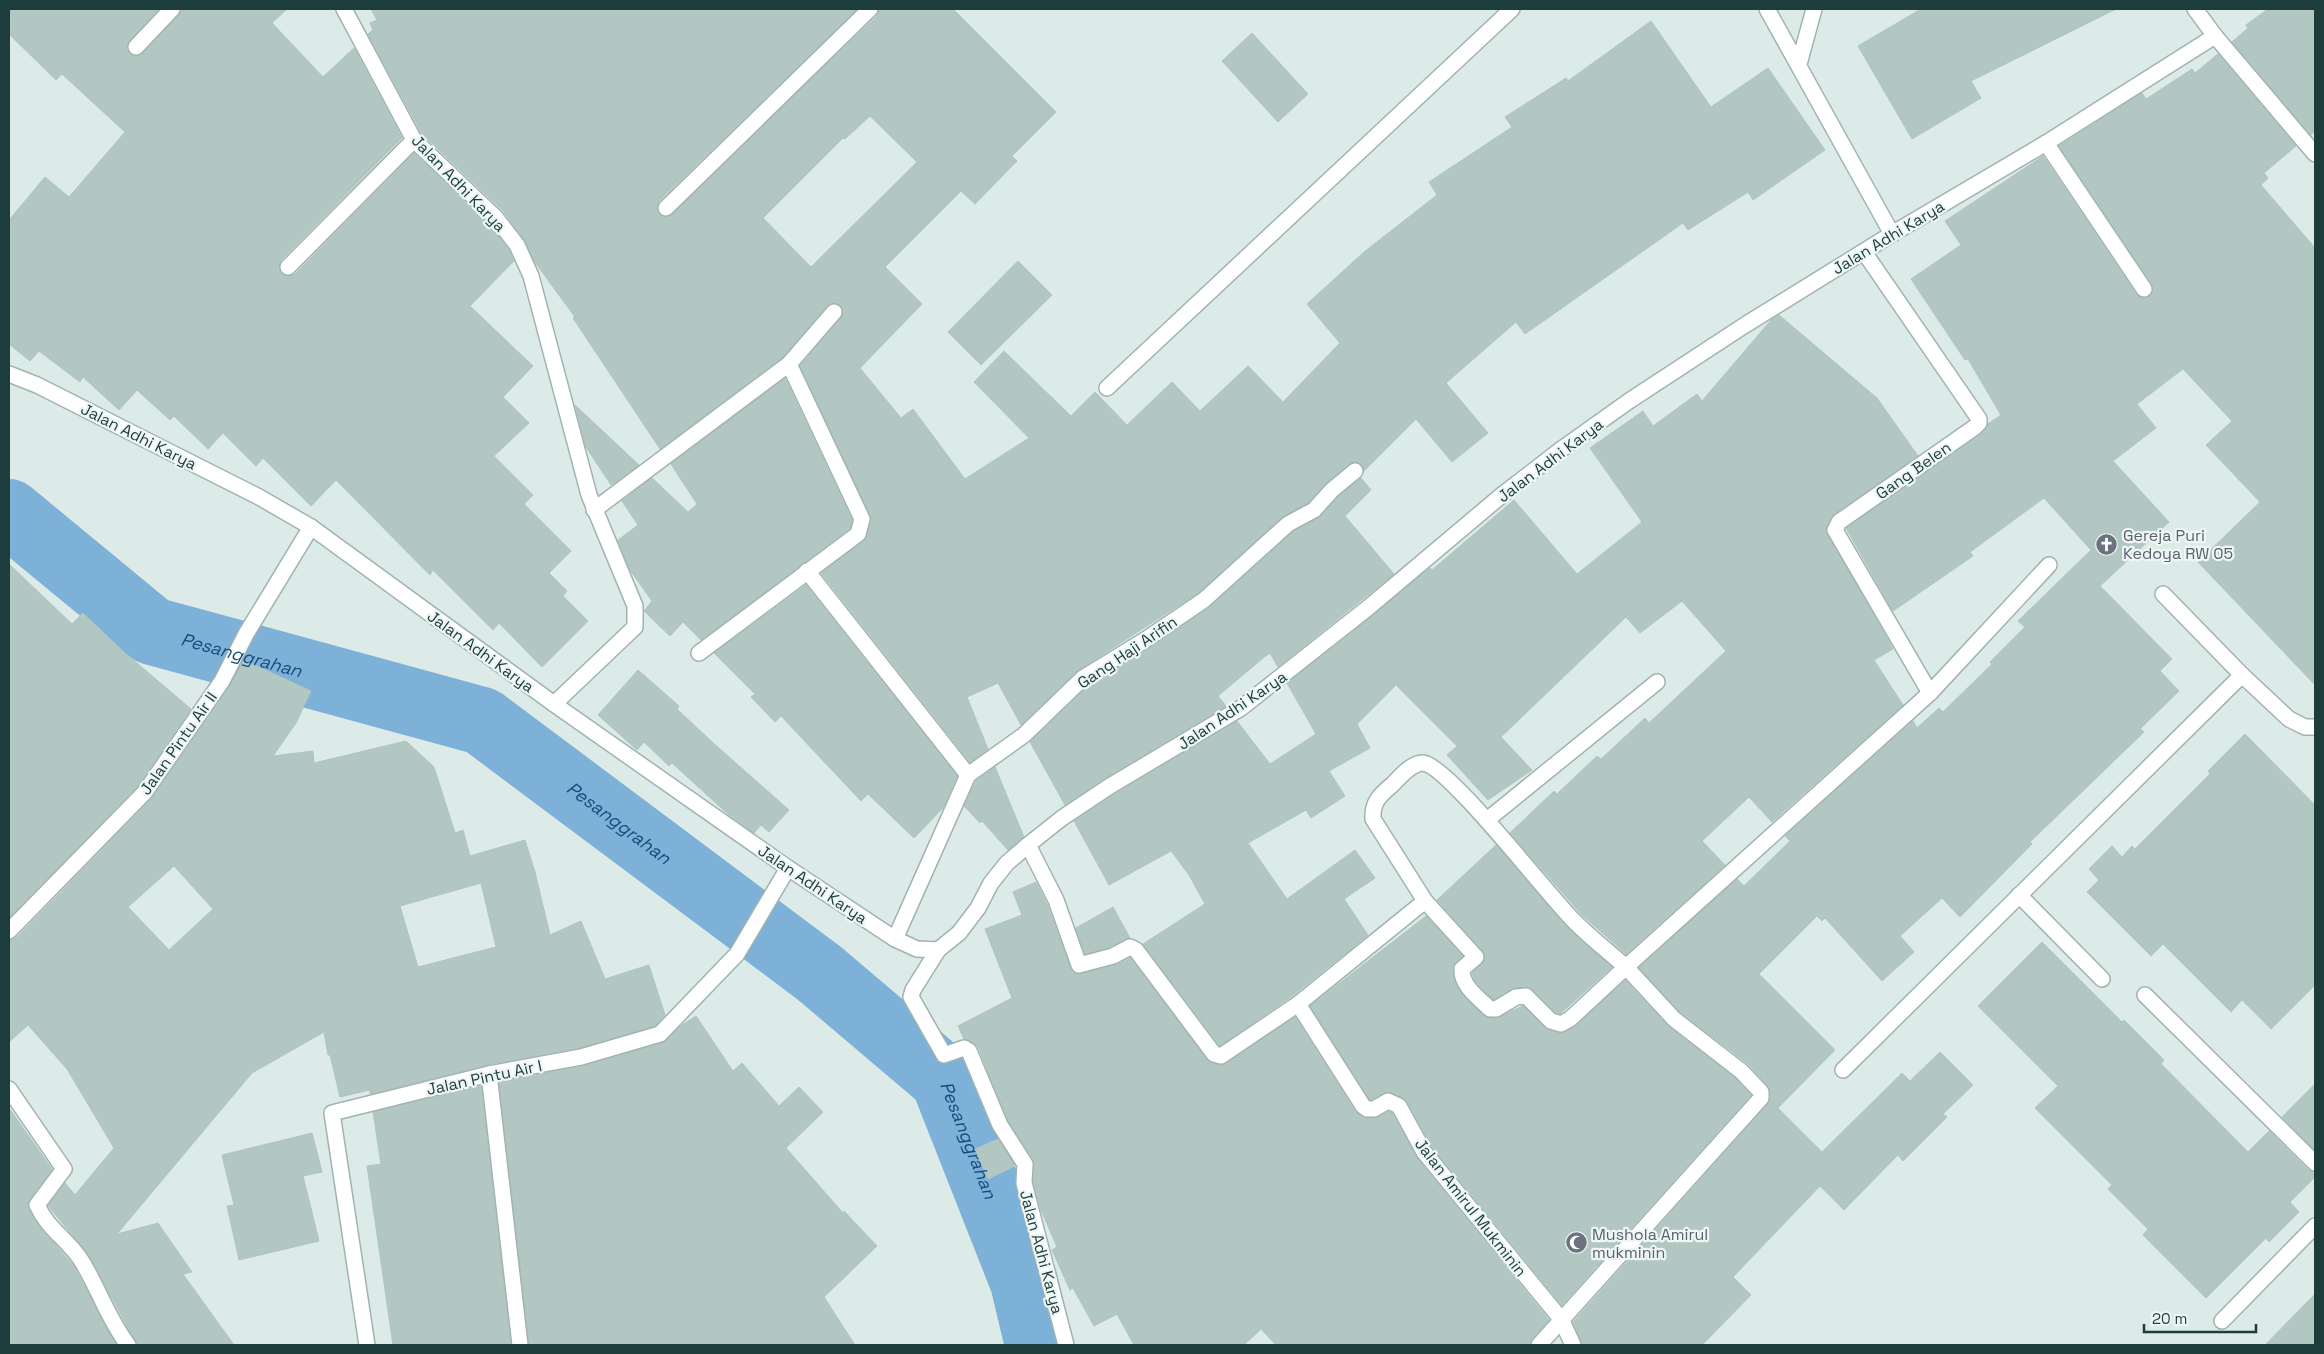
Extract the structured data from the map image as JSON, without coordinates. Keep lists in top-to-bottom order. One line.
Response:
{"streets":{"street":["Jalan Adhi Karya","Gang Belen","Gang Haji Arifin","Jalan Pintu Air II","Jalan Pintu Air I","Jalan Amirul Mukminin"]},"crossings":[["Jalan Adhi Karya","Gang Belen"],["Jalan Adhi Karya","Jalan Pintu Air II"],["Jalan Adhi Karya","Jalan Pintu Air I"]],"water":["Pesanggrahan"],"places":{"church":["Gereja Puri Kedoya RW 05"],"mosque":["Mushola Amirul mukminin"]},"scale_bar":"20 m"}
